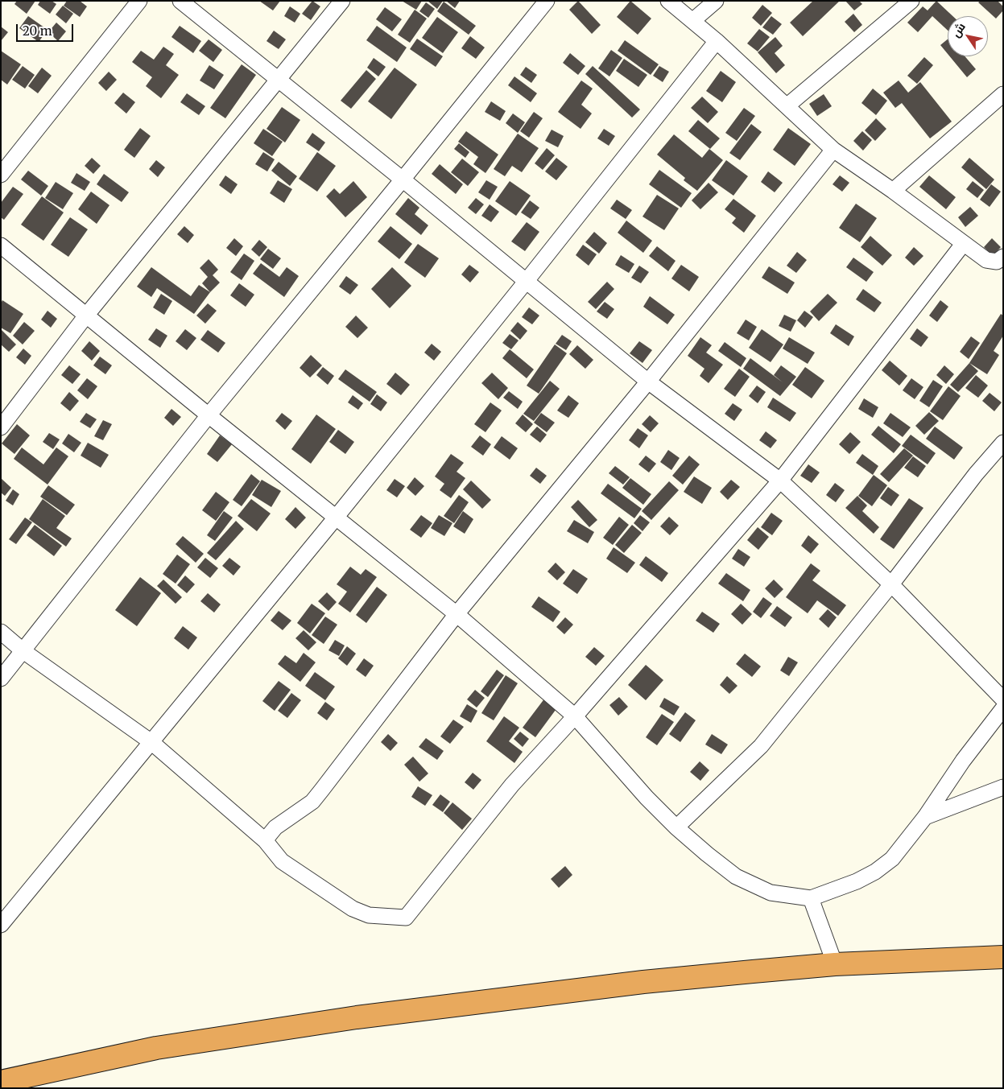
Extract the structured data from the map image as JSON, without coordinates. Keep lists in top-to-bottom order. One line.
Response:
{"scale_bar":"20 m","north":"top left"}
